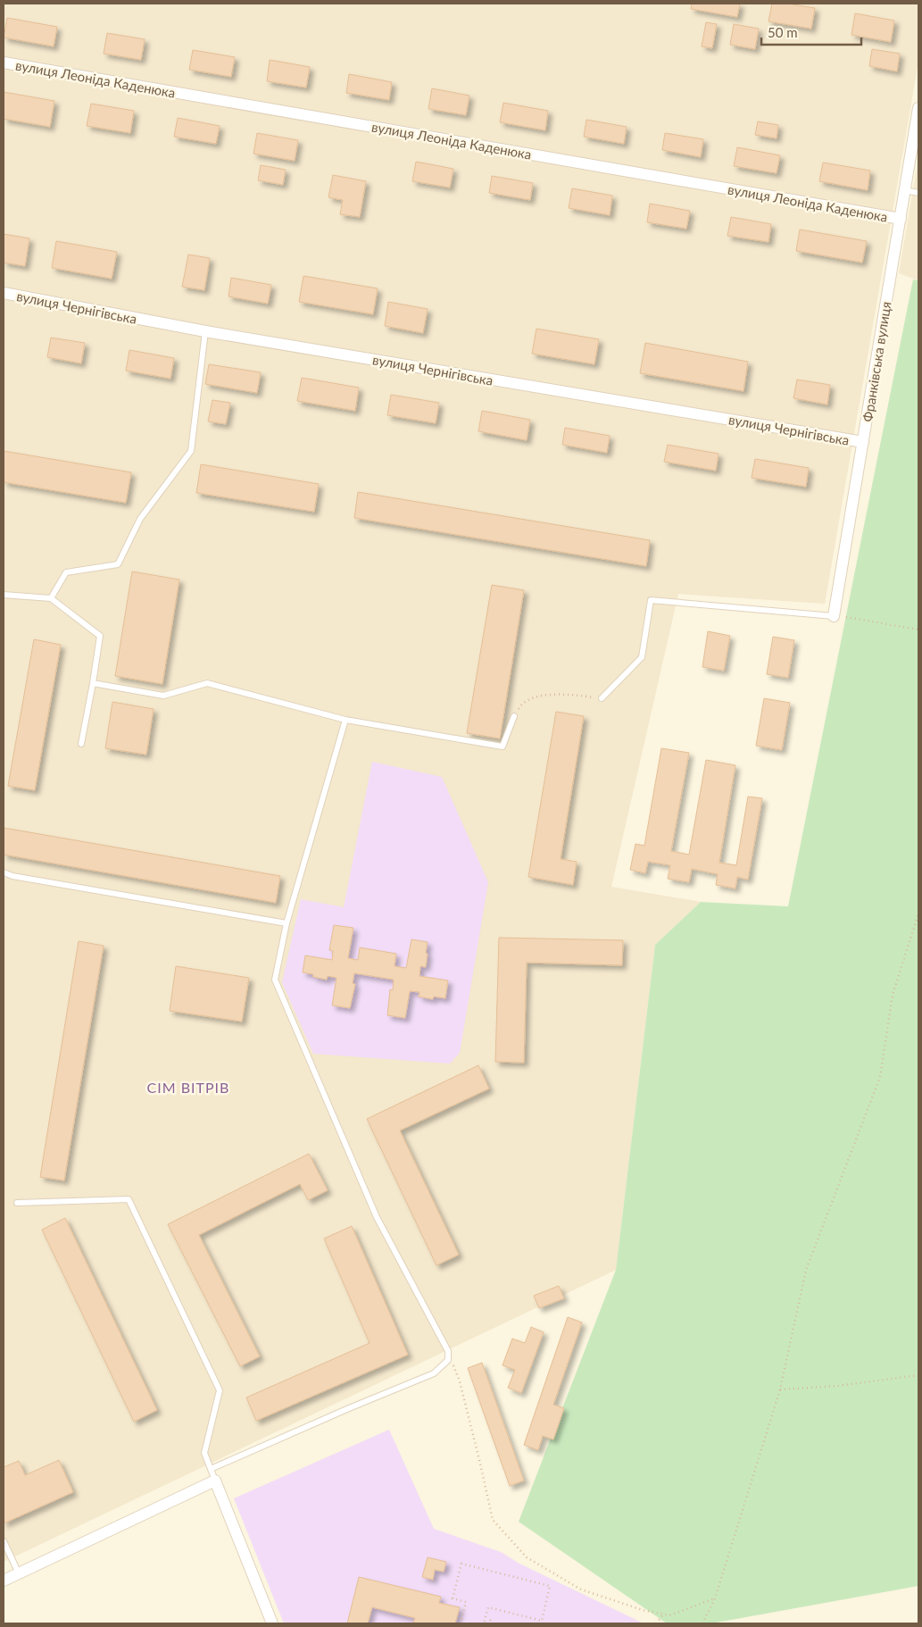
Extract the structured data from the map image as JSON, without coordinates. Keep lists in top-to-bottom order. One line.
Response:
{"streets":{"street":["вулиця Леоніда Каденюка","вулиця Чернігівська","Франківська вулиця"]},"crossings":[["вулиця Леоніда Каденюка","Франківська вулиця"],["вулиця Чернігівська","Франківська вулиця"]],"districts":["СІМ ВІТРІВ"],"scale_bar":"50 m"}
